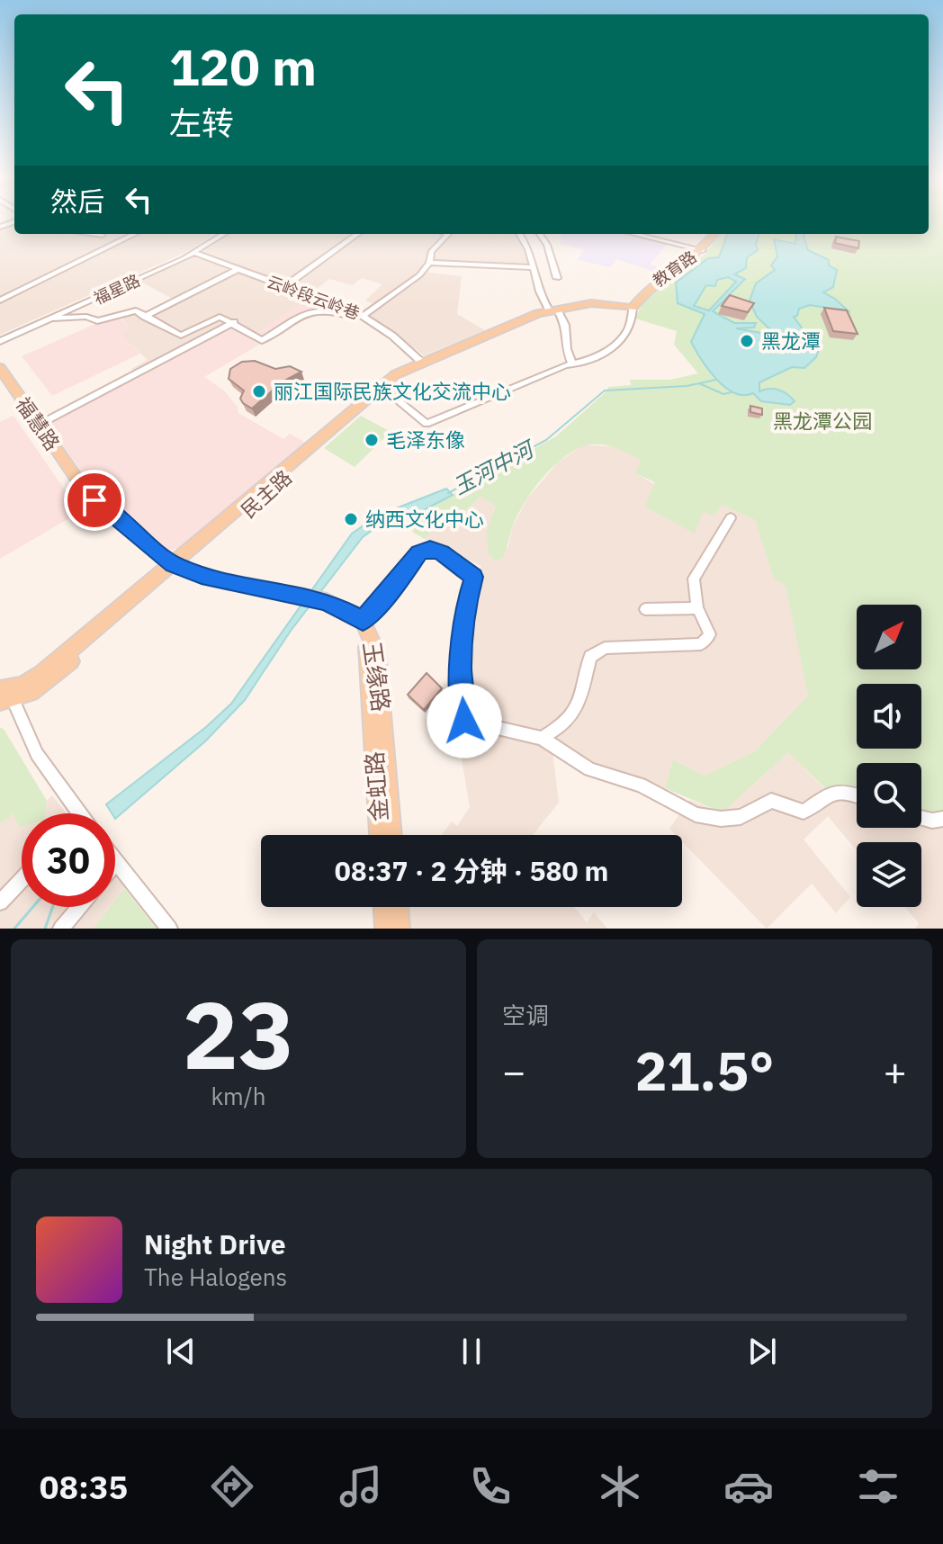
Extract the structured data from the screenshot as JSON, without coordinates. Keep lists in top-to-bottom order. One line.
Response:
{"streets":{"main road":["教育路","福慧路","民主路","玉缘路","金虹路"],"street":["福星路","云岭段云岭巷"]},"crossings":[["教育路","民主路"],["福星路","云岭段云岭巷"],["云岭段云岭巷","民主路"],["福慧路","民主路"],["福慧路","金虹路"],["民主路","金虹路"],["玉缘路","金虹路"]],"water":["玉河中河"],"parks":["黑龙潭公园"],"places":["黑龙潭","丽江国际民族文化交流中心","毛泽东像","纳西文化中心"],"north":"top right","page":{"turn":["120 m","左转"],"then":"然后","limit":"30","trip":"08:37 · 2 分钟 · 580 m","tile":[["23","km/h"],"空调"],"heat":["−","21.5°","+"],"song":["Night Drive","The Halogens"],"tabs":"08:35"}}
